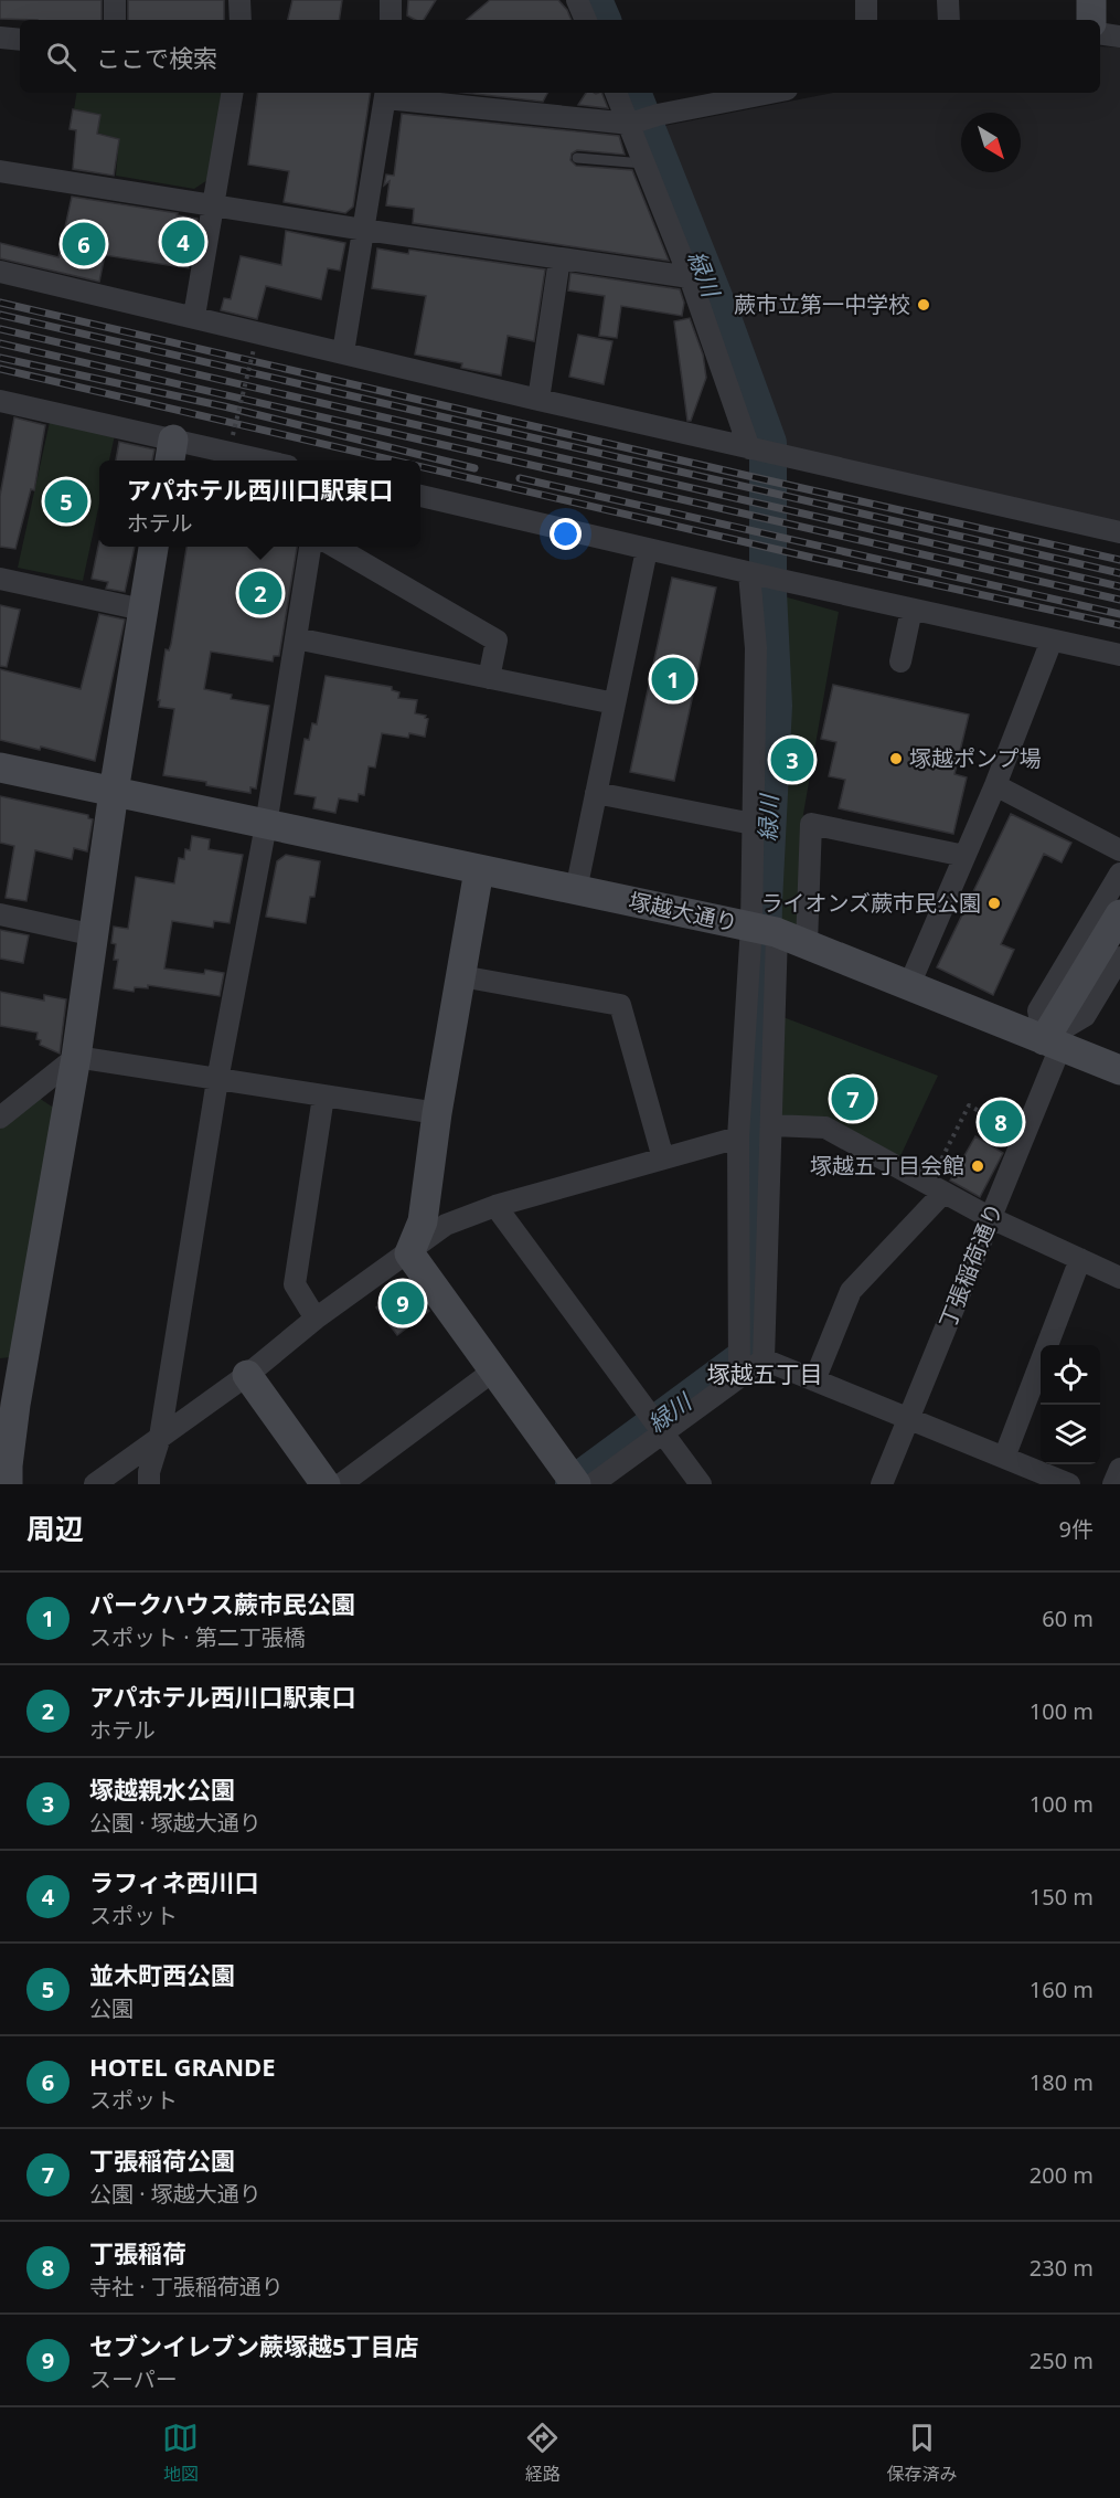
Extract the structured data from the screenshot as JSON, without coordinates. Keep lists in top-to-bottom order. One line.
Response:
{"streets":{"street":["塚越大通り","丁張稲荷通り"]},"crossings":[["塚越大通り","丁張稲荷通り"]],"districts":["塚越五丁目"],"water":["緑川"],"places":["蕨市立第一中学校","塚越ポンプ場","ライオンズ蕨市民公園","塚越五丁目会館"],"north":"bottom right","page":{"search":"ここで検索","pins":["4","6","5","2","1","3","7","8","9"],"popup":["アパホテル西川口駅東口","ホテル"],"heading":["周辺","9件"],"list":[{"mark":"1","name":"パークハウス蕨市民公園","note":"スポット · 第二丁張橋","value":"60 m"},{"mark":"2","name":"アパホテル西川口駅東口","note":"ホテル","value":"100 m"},{"mark":"3","name":"塚越親水公園","note":"公園 · 塚越大通り","value":"100 m"},{"mark":"4","name":"ラフィネ西川口","note":"スポット","value":"150 m"},{"mark":"5","name":"並木町西公園","note":"公園","value":"160 m"},{"mark":"6","name":"HOTEL GRANDE","note":"スポット","value":"180 m"},{"mark":"7","name":"丁張稲荷公園","note":"公園 · 塚越大通り","value":"200 m"},{"mark":"8","name":"丁張稲荷","note":"寺社 · 丁張稲荷通り","value":"230 m"},{"mark":"9","name":"セブンイレブン蕨塚越5丁目店","note":"スーパー","value":"250 m"}],"nav":["地図","経路","保存済み"]}}
